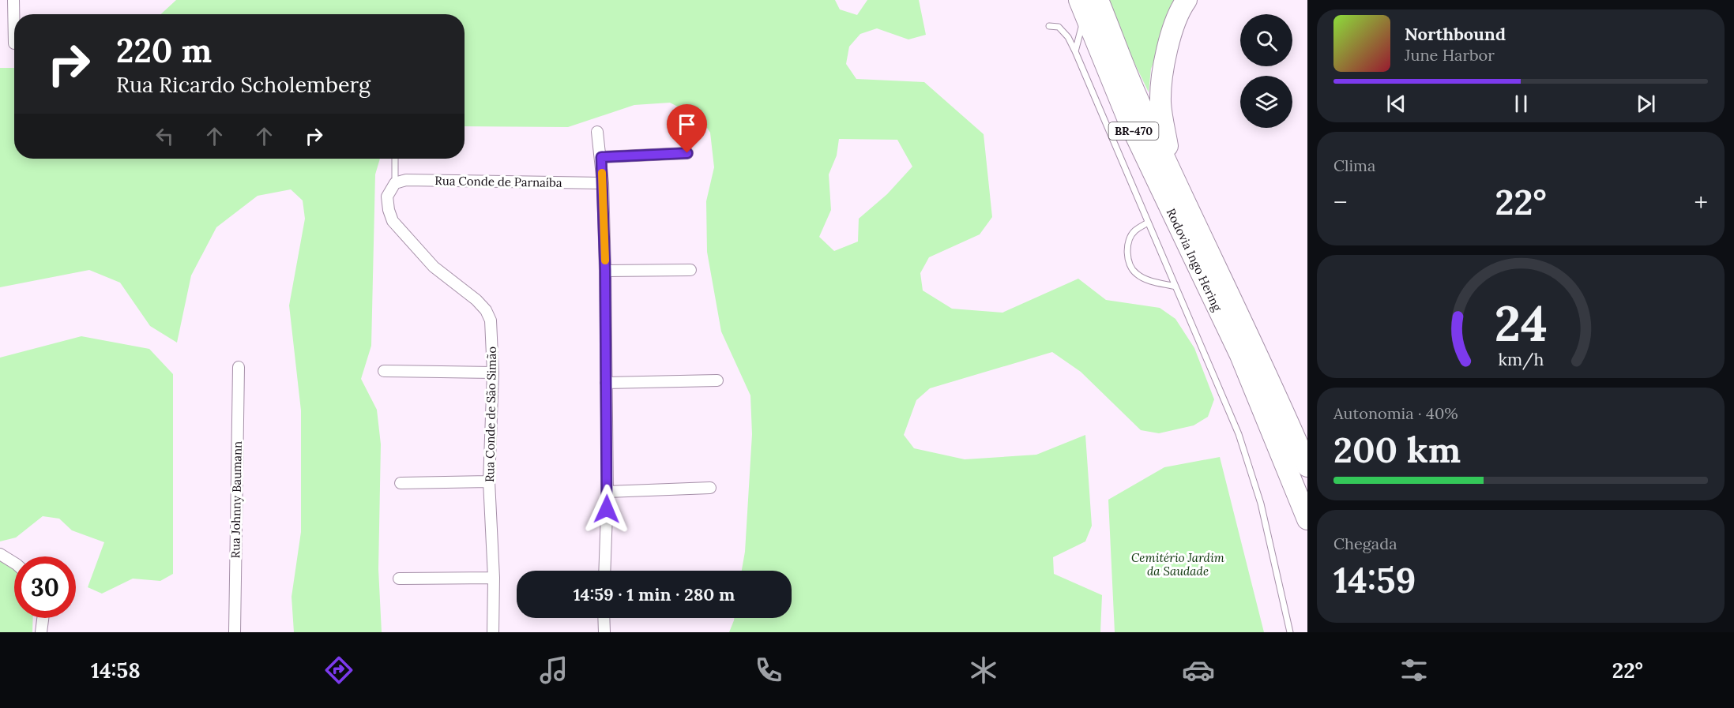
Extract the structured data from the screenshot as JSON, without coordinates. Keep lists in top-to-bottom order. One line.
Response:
{"streets":{"highway":["BR-470","Rodovia Ingo Hering"],"street":["Rua Conde de Parnaíba","Rua Conde de São Simão","Rua Johnny Baumann"]},"crossings":[["Rua Conde de Parnaíba","Rua Conde de São Simão"]],"parks":["Cemitério Jardim da Saudade"],"page":{"turn":["220 m","Rua Ricardo Scholemberg"],"song":["Northbound","June Harbor"],"tile":["Clima",["Autonomia · 40%","200 km"],["Chegada","14:59"]],"heat":["−","22°","+"],"limit":"30","trip":"14:59 · 1 min · 280 m","tabs":["14:58","22°"],"gauge":["24","km/h"]}}
